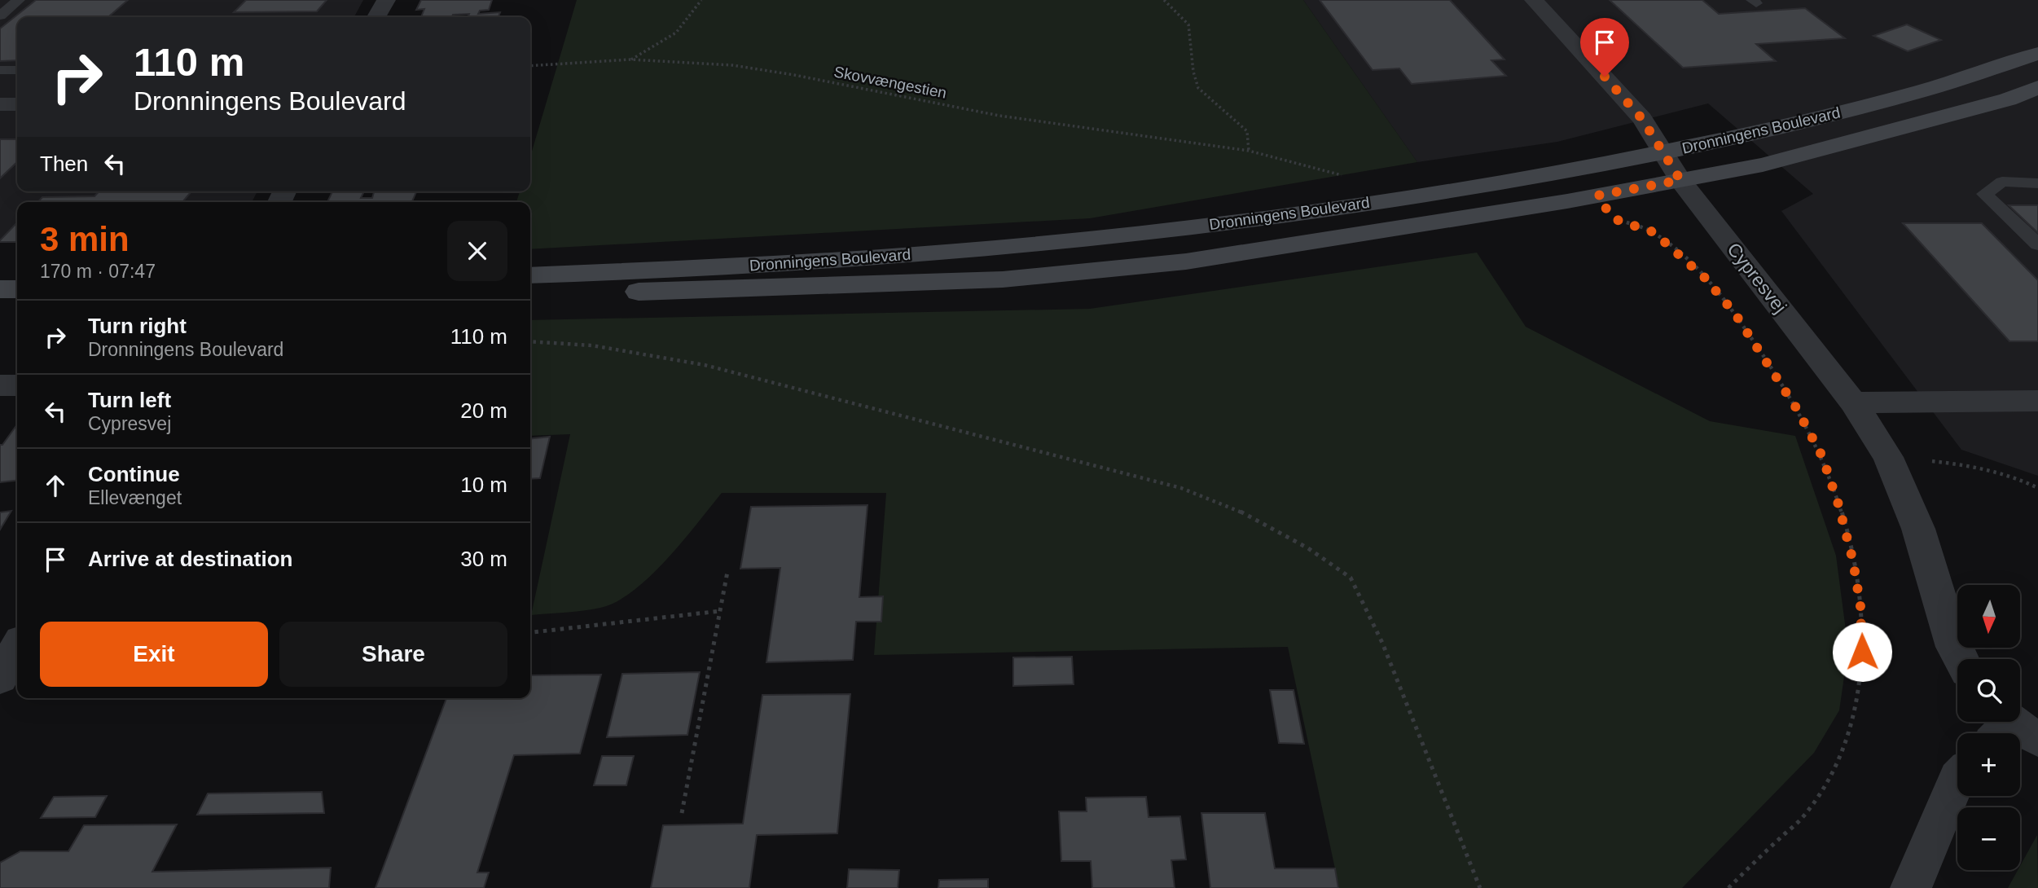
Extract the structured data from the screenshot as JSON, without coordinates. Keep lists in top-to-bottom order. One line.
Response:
{"streets":{"main road":["Dronningens Boulevard"],"street":["Cypresvej"],"path":["Skovvængestien"]},"crossings":[["Dronningens Boulevard","Cypresvej"]],"north":"bottom","page":{"turn":["110 m","Dronningens Boulevard"],"then":"Then","heading":["3 min","170 m · 07:47"],"list":[{"name":"Turn right","note":"Dronningens Boulevard","value":"110 m"},{"name":"Turn left","note":"Cypresvej","value":"20 m"},{"name":"Continue","note":"Ellevænget","value":"10 m"},{"name":"Arrive at destination","value":"30 m"}],"map_buttons":["+","−"],"buttons":["Exit","Share"]}}
